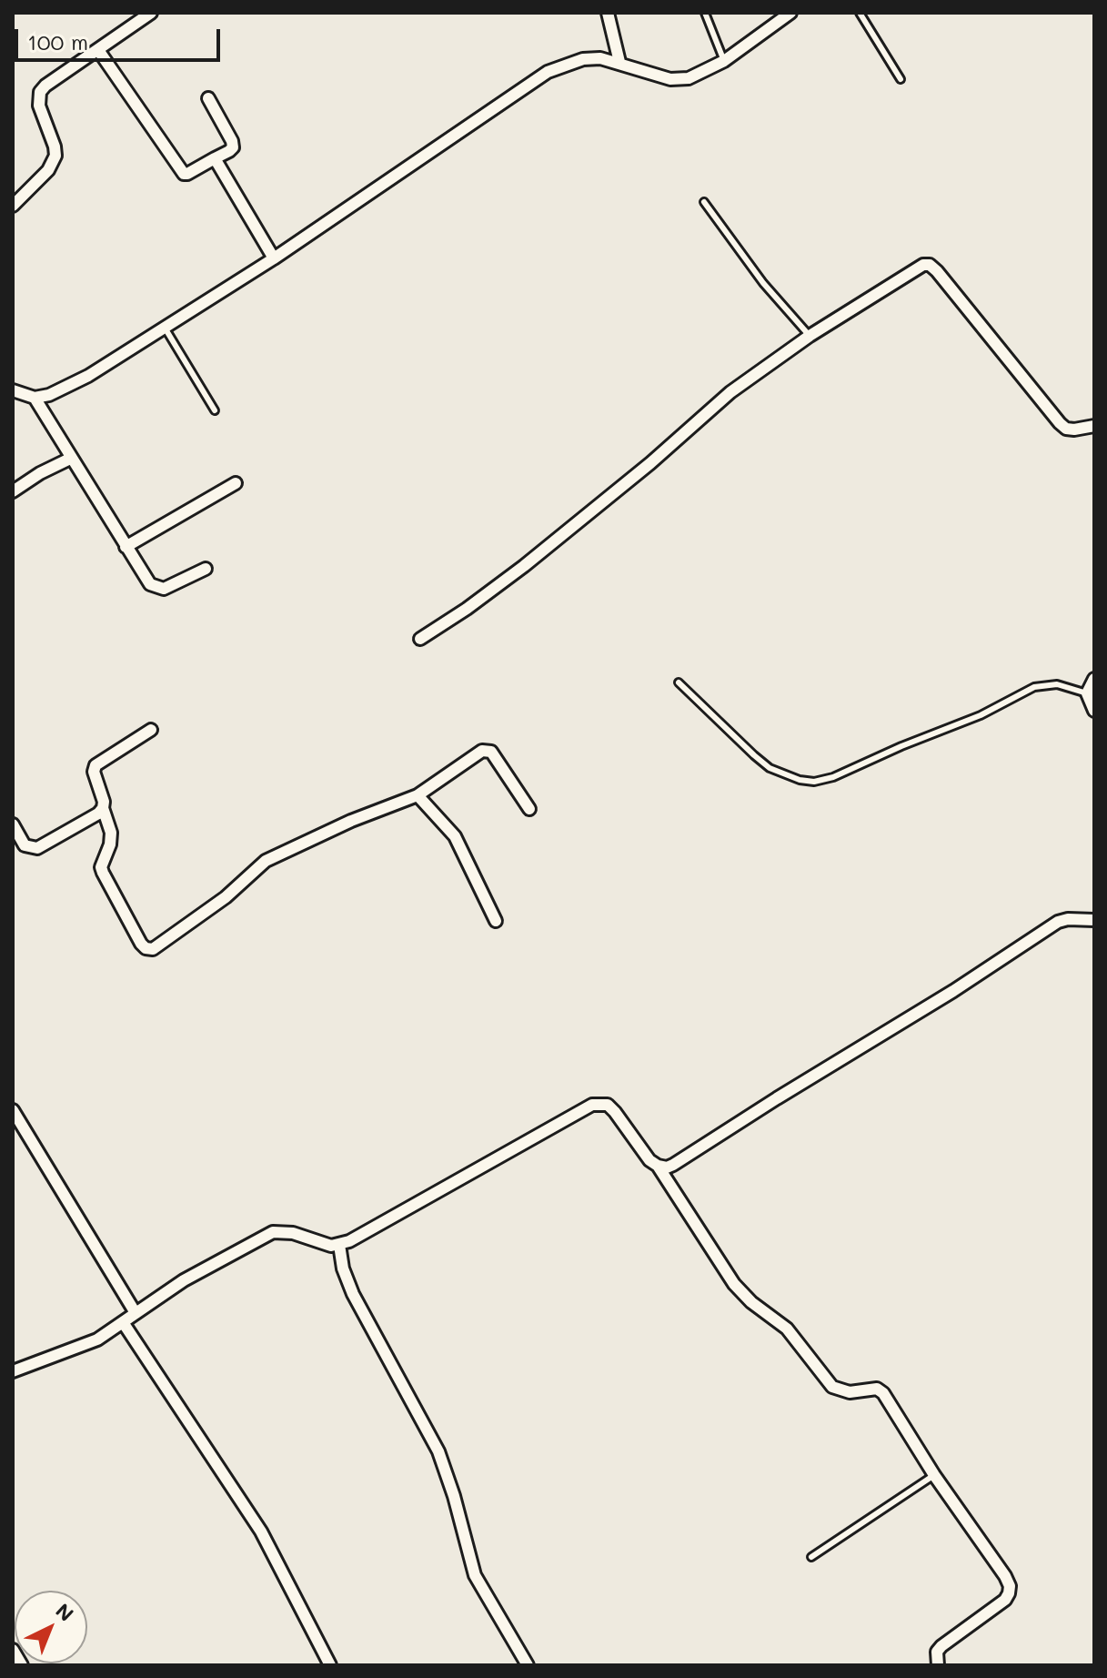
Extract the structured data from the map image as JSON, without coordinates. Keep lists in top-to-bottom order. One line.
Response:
{"scale_bar":"100 m","north":"top right"}
